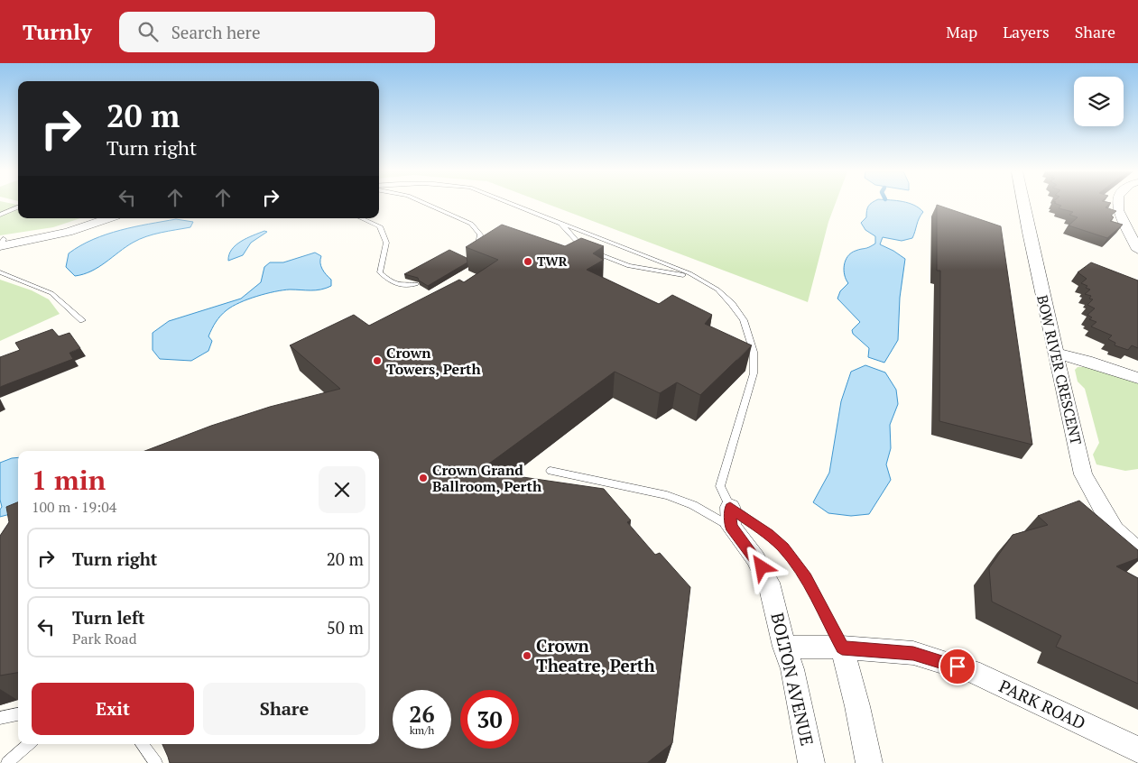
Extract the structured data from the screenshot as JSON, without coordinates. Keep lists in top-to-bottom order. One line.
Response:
{"streets":{"street":["BOW RIVER CRESCENT","BOLTON AVENUE","PARK ROAD"]},"crossings":[["BOLTON AVENUE","PARK ROAD"]],"places":["TWR","Crown Towers, Perth","Crown Grand Ballroom, Perth","Crown Theatre, Perth"],"page":{"header":"Turnly","search":"Search here","nav":["Map","Layers","Share"],"turn":["20 m","Turn right"],"heading":["1 min","100 m · 19:04"],"list":[{"name":"Turn right","value":"20 m"},{"name":"Turn left","note":"Park Road","value":"50 m"}],"buttons":["Exit","Share"],"speed":"26 km/h","limit":"30"}}
